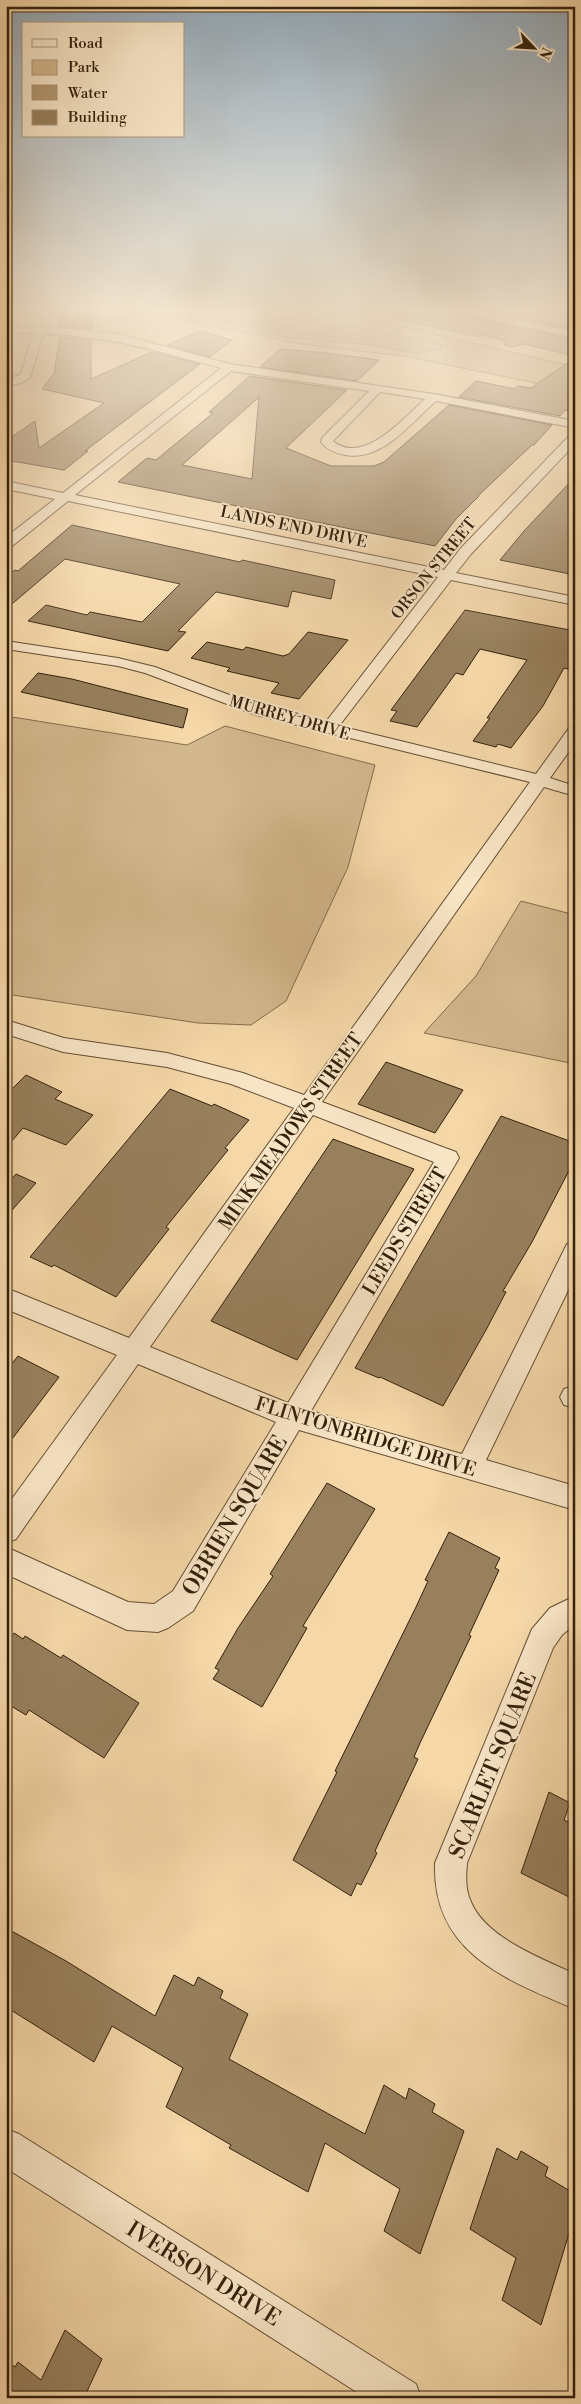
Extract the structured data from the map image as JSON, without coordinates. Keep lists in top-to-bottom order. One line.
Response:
{"streets":{"street":["LANDS END DRIVE","ORSON STREET","MURREY DRIVE","MINK MEADOWS STREET","LEEDS STREET","FLINTONBRIDGE DRIVE","OBRIEN SQUARE","SCARLET SQUARE","IVERSON DRIVE"]},"crossings":[["LANDS END DRIVE","ORSON STREET"],["ORSON STREET","MURREY DRIVE"],["MURREY DRIVE","MINK MEADOWS STREET"],["MINK MEADOWS STREET","LEEDS STREET"],["MINK MEADOWS STREET","FLINTONBRIDGE DRIVE"],["LEEDS STREET","FLINTONBRIDGE DRIVE"],["LEEDS STREET","OBRIEN SQUARE"],["FLINTONBRIDGE DRIVE","OBRIEN SQUARE"]],"legend":["Road","Park","Water","Building"],"north":"bottom right"}
